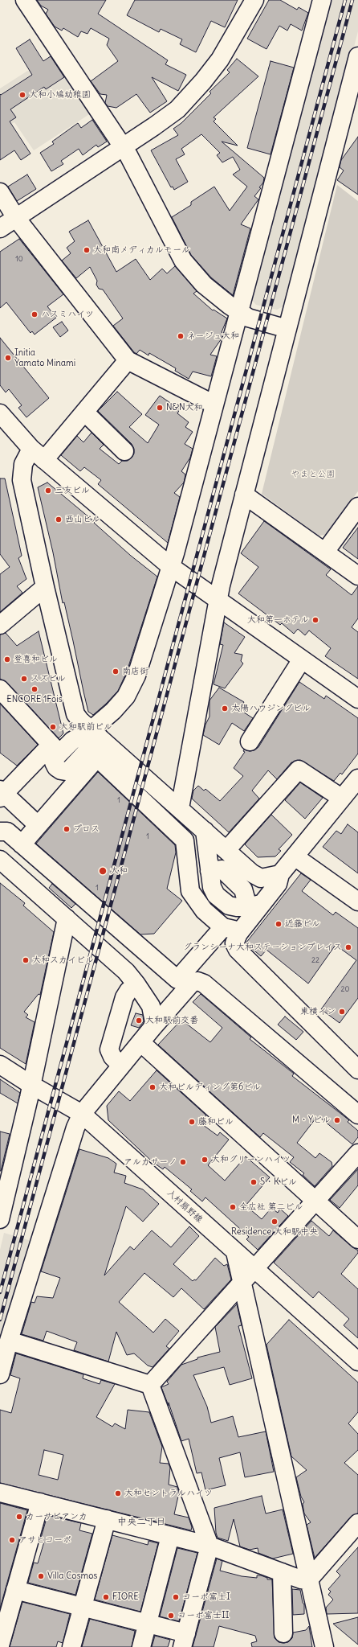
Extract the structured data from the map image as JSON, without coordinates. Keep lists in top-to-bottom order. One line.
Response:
{"streets":{"street":["入村扇野線"]},"districts":["中央二丁目"],"parks":["やまと公園"],"places":["大和小鳩幼稚園","大和南メディカルモール","ハスミハイツ","ネージュ大和","Initia Yamato Minami","N&N大和","三友ビル","西山ビル","大和第一ホテル","登喜和ビル","南店街","スズビル","ENCORE 1Fois","太陽ハウジングビル","大和駅前ビル","プロス","大和","近藤ビル","グランシーナ大和ステーションプレイス","大和スカイビル","東横イン","大和駅前交番","大和ビルディング第6ビル","M・Yビル","藤和ビル","大和グリーンハイツ","アルカサーノ","S・Kビル","全広社 第二ビル","Residence 大和駅中央","大和セントラルハイツ","カーサビアンカ","アサヒコーポ","Villa Cosmos","FIORE","コーポ富士I","コーポ富士II"],"house_numbers":["10","1","1","1","22","20"]}
